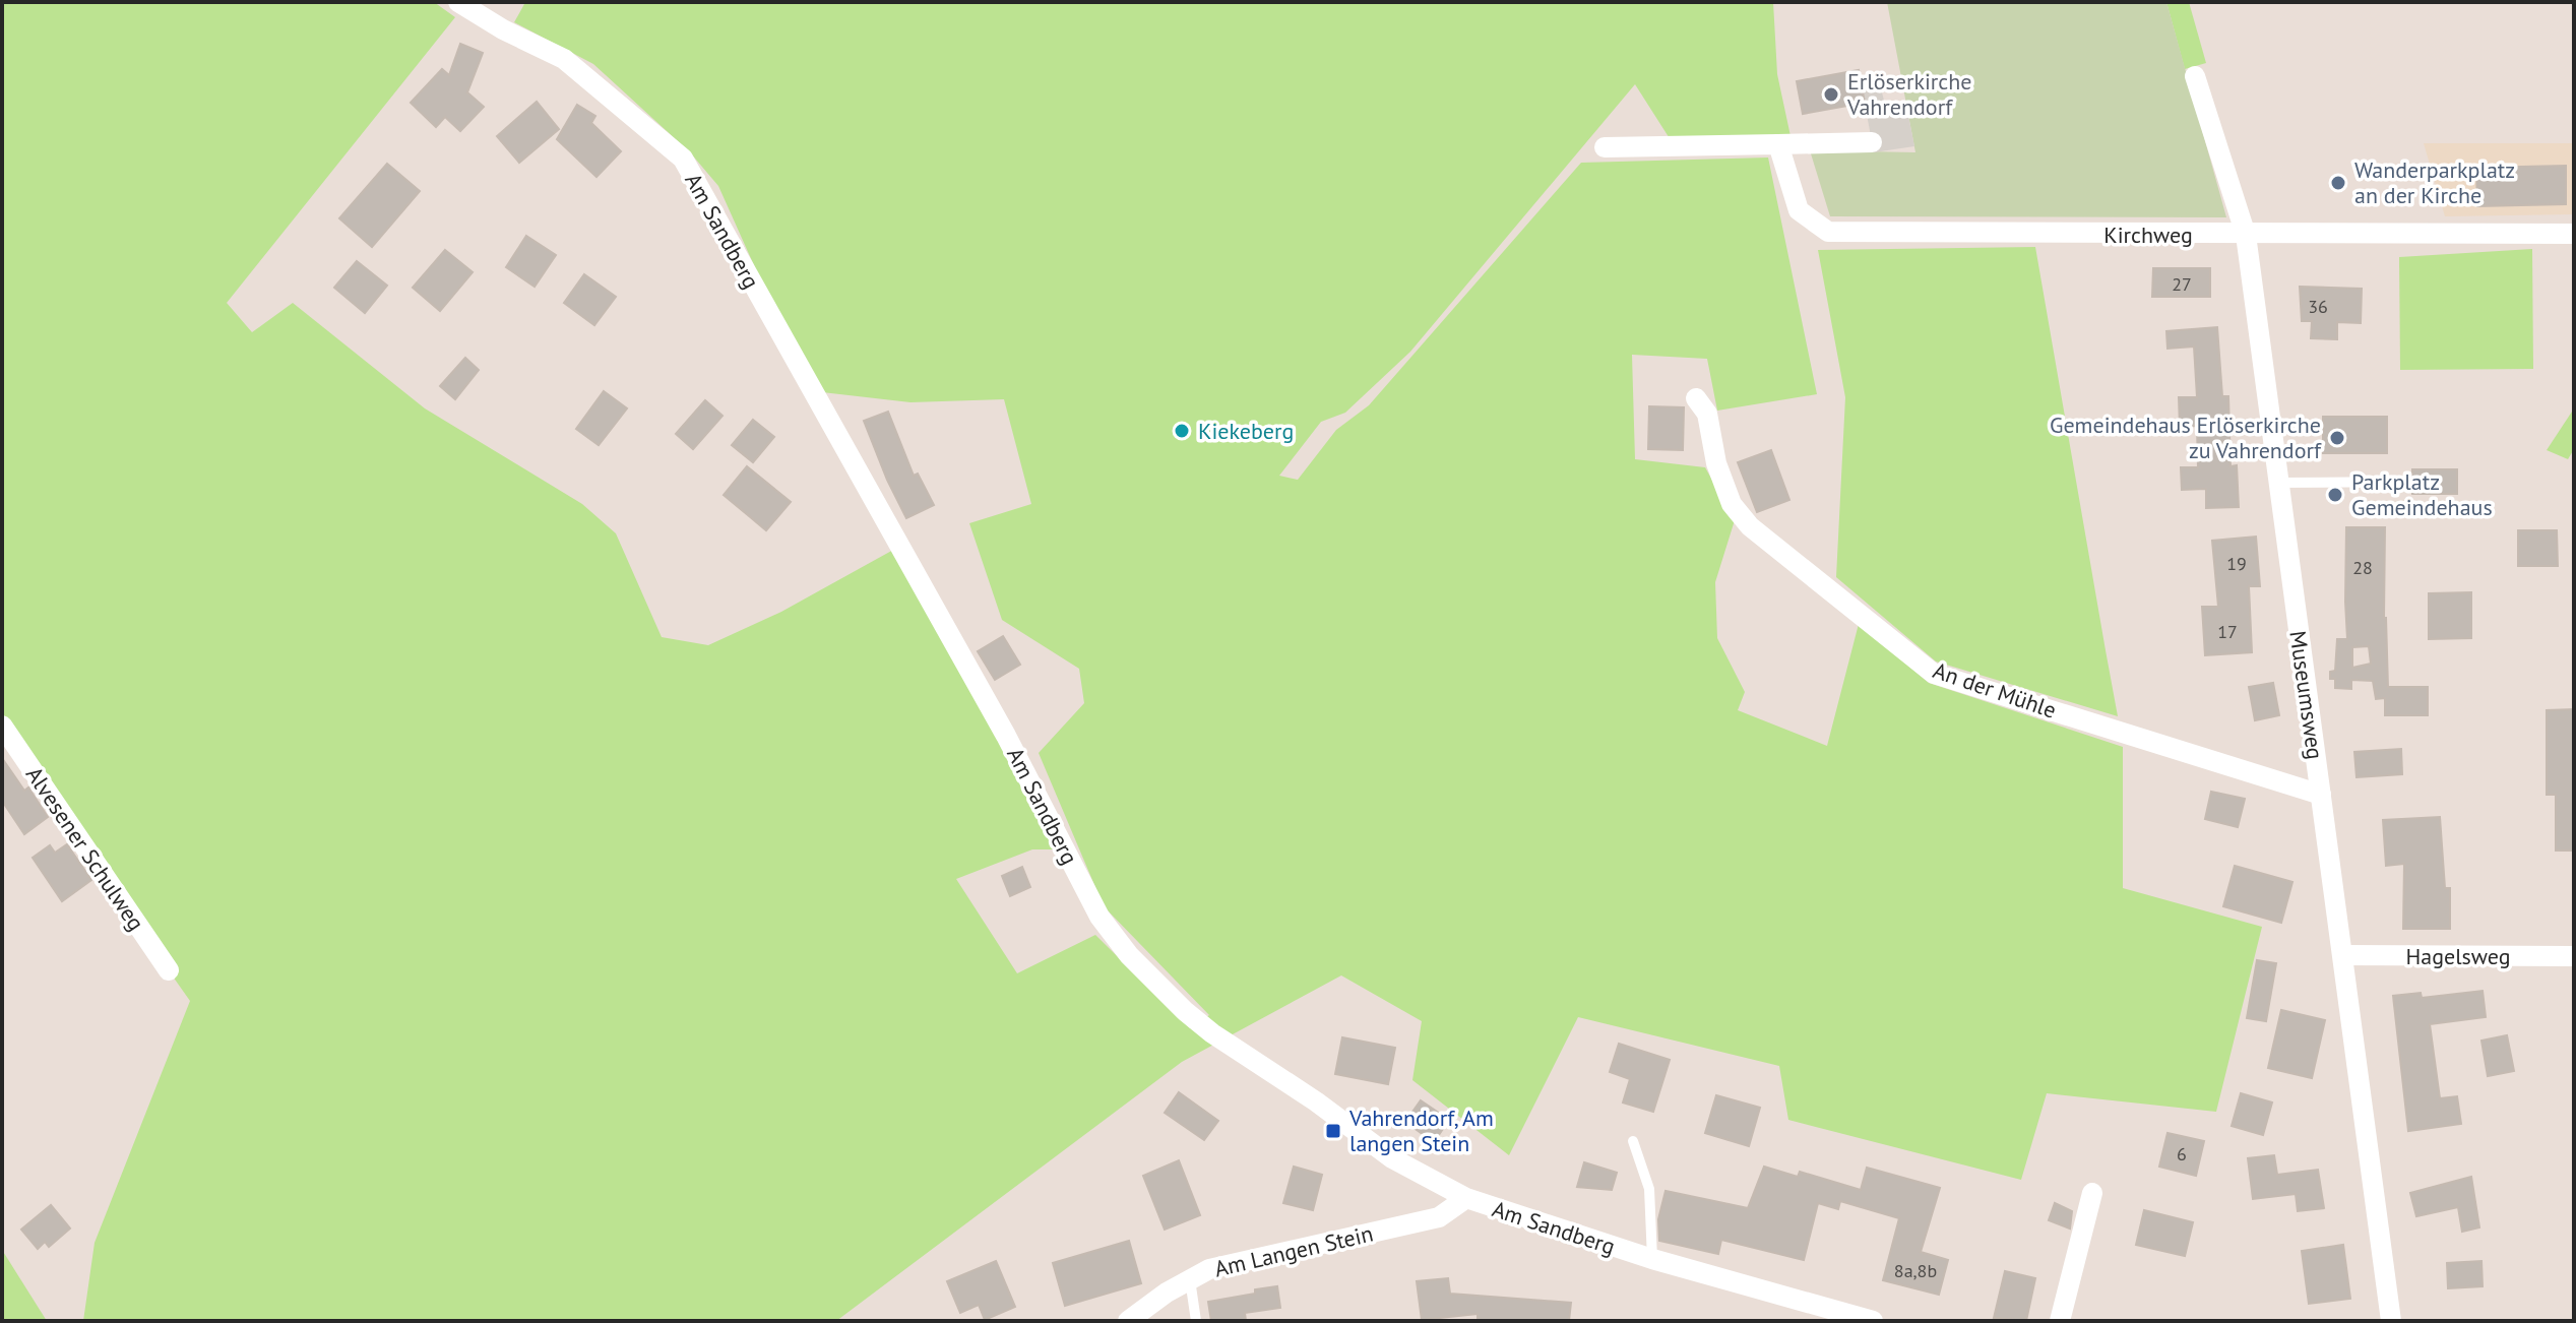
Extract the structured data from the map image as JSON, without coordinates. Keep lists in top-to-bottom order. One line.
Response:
{"streets":{"street":["Am Sandberg","Kirchweg","An der Mühle","Museumsweg","Alvesener Schulweg","Hagelsweg","Am Langen Stein"]},"crossings":[["Am Sandberg","Am Langen Stein"],["Kirchweg","Museumsweg"],["An der Mühle","Museumsweg"],["Museumsweg","Hagelsweg"]],"places":{"other":["Erlöserkirche Vahrendorf","Wanderparkplatz an der Kirche","Kiekeberg","Gemeindehaus Erlöserkirche zu Vahrendorf","Parkplatz Gemeindehaus"],"transit":["Vahrendorf, Am langen Stein"]},"house_numbers":["27","36","19","28","17","6","8a,8b"]}
